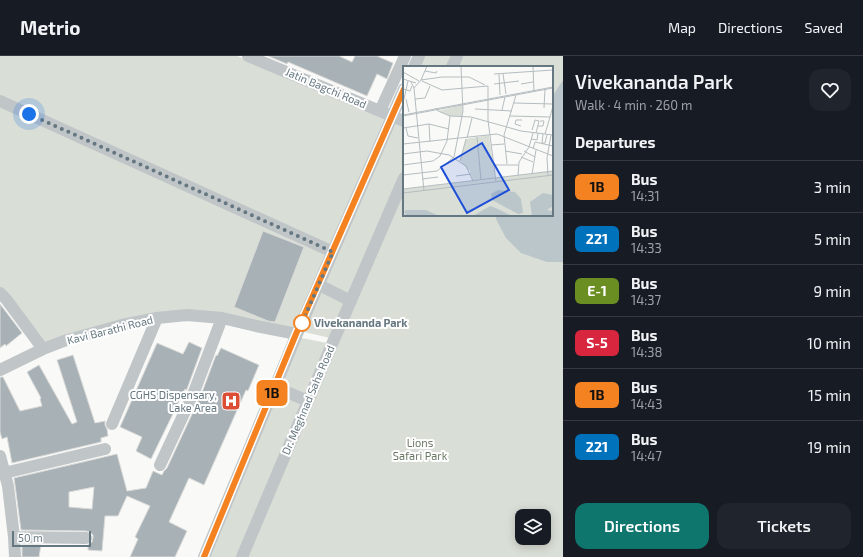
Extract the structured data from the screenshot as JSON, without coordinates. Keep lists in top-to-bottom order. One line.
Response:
{"streets":{"street":["Jatin Bagchi Road","Kavi Barathi Road","Dr. Meghnad Saha Road"]},"parks":["Lions Safari Park"],"places":{"other":["Vivekananda Park"],"hospital":["CGHS Dispensary, Lake Area"]},"lines":["bus line 1B"],"scale_bar":"50 m","page":{"header":"Metrio","nav":["Map","Directions","Saved"],"on_map":"1B","heading":[["Vivekananda Park","Walk · 4 min · 260 m"],"Departures"],"list":[{"mark":"1B","name":"Bus","note":"14:31","value":"3 min"},{"mark":"221","name":"Bus","note":"14:33","value":"5 min"},{"mark":"E-1","name":"Bus","note":"14:37","value":"9 min"},{"mark":"S-5","name":"Bus","note":"14:38","value":"10 min"},{"mark":"1B","name":"Bus","note":"14:43","value":"15 min"},{"mark":"221","name":"Bus","note":"14:47","value":"19 min"}],"buttons":["Directions","Tickets"],"scale":"50 m"}}
